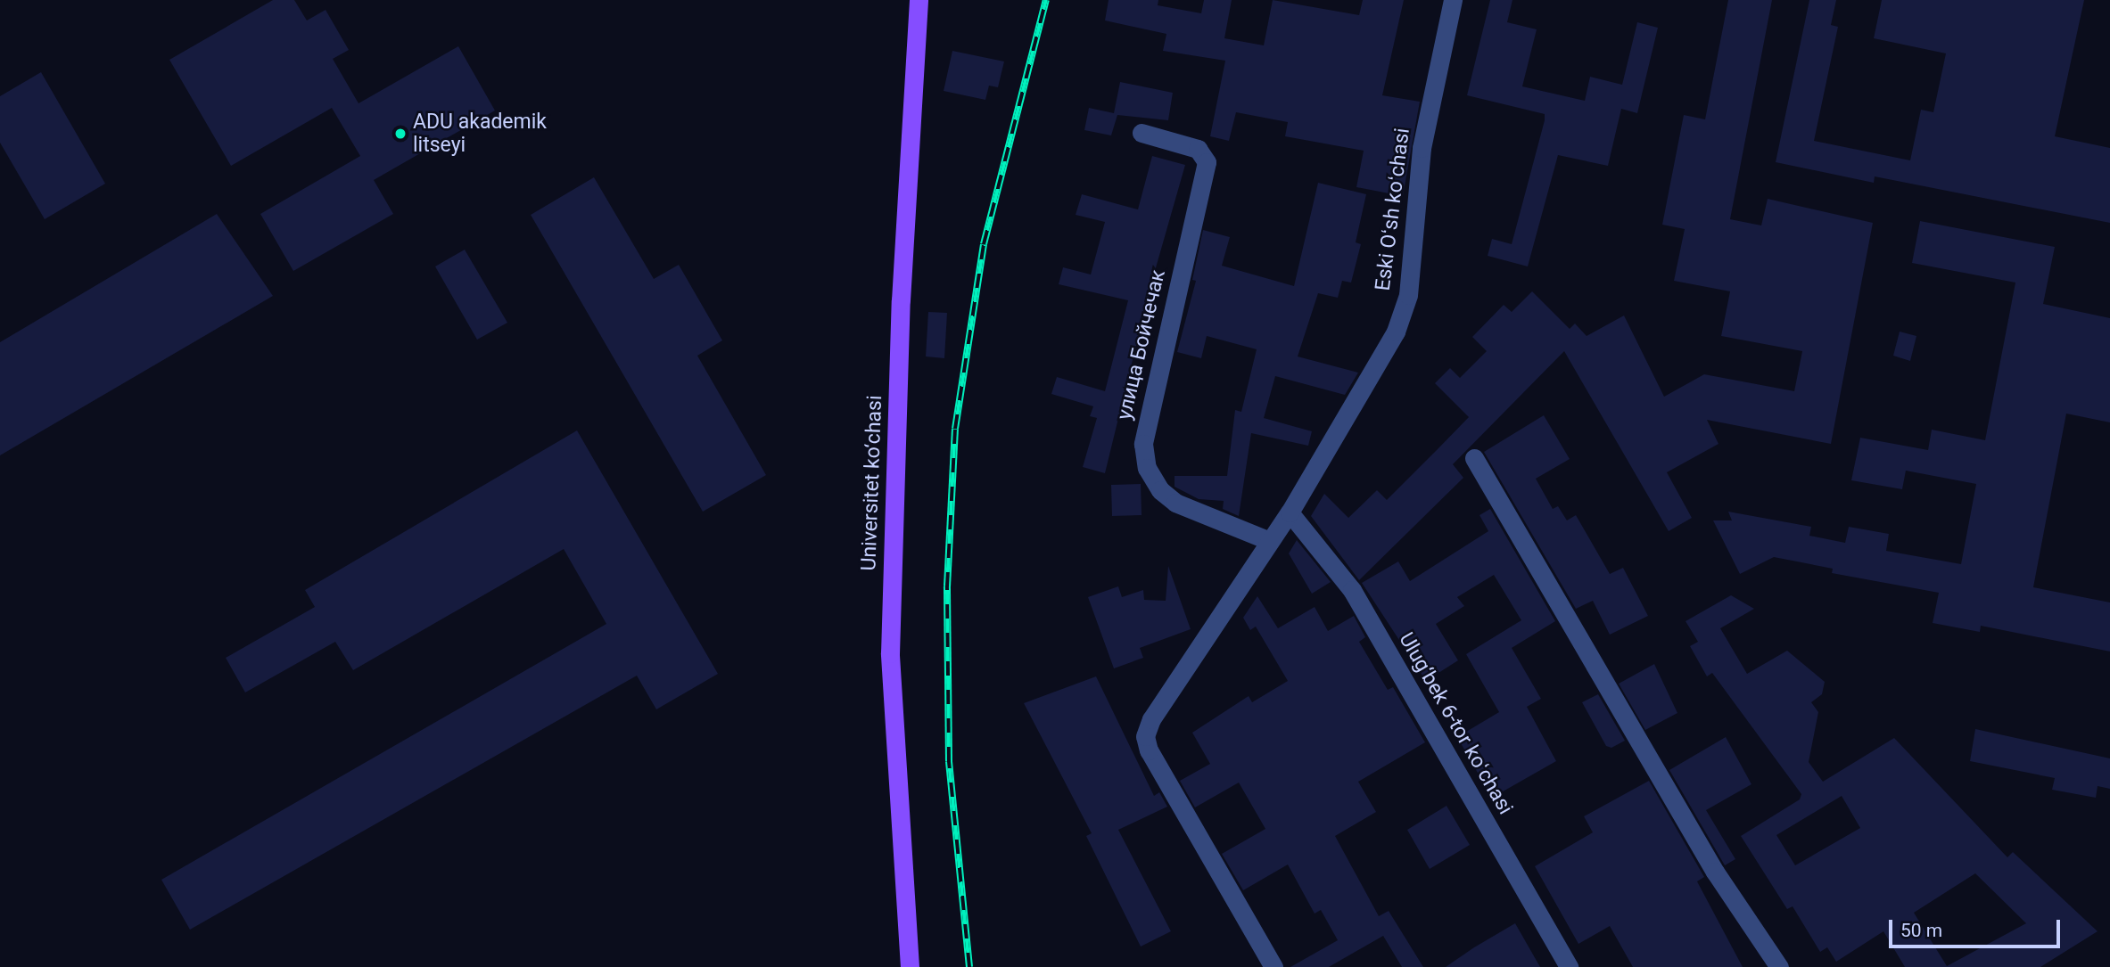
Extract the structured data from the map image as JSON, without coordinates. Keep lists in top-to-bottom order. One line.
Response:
{"streets":{"main road":["Universitet kо‘chasi"],"street":["Eski Oʻsh koʻchasi","улица Бойчечак","Ulug‘bek 6-tor koʻchasi"]},"crossings":[["Eski Oʻsh koʻchasi","улица Бойчечак"],["Eski Oʻsh koʻchasi","Ulug‘bek 6-tor koʻchasi"]],"places":["ADU akademik litseyi"],"scale_bar":"50 m"}
